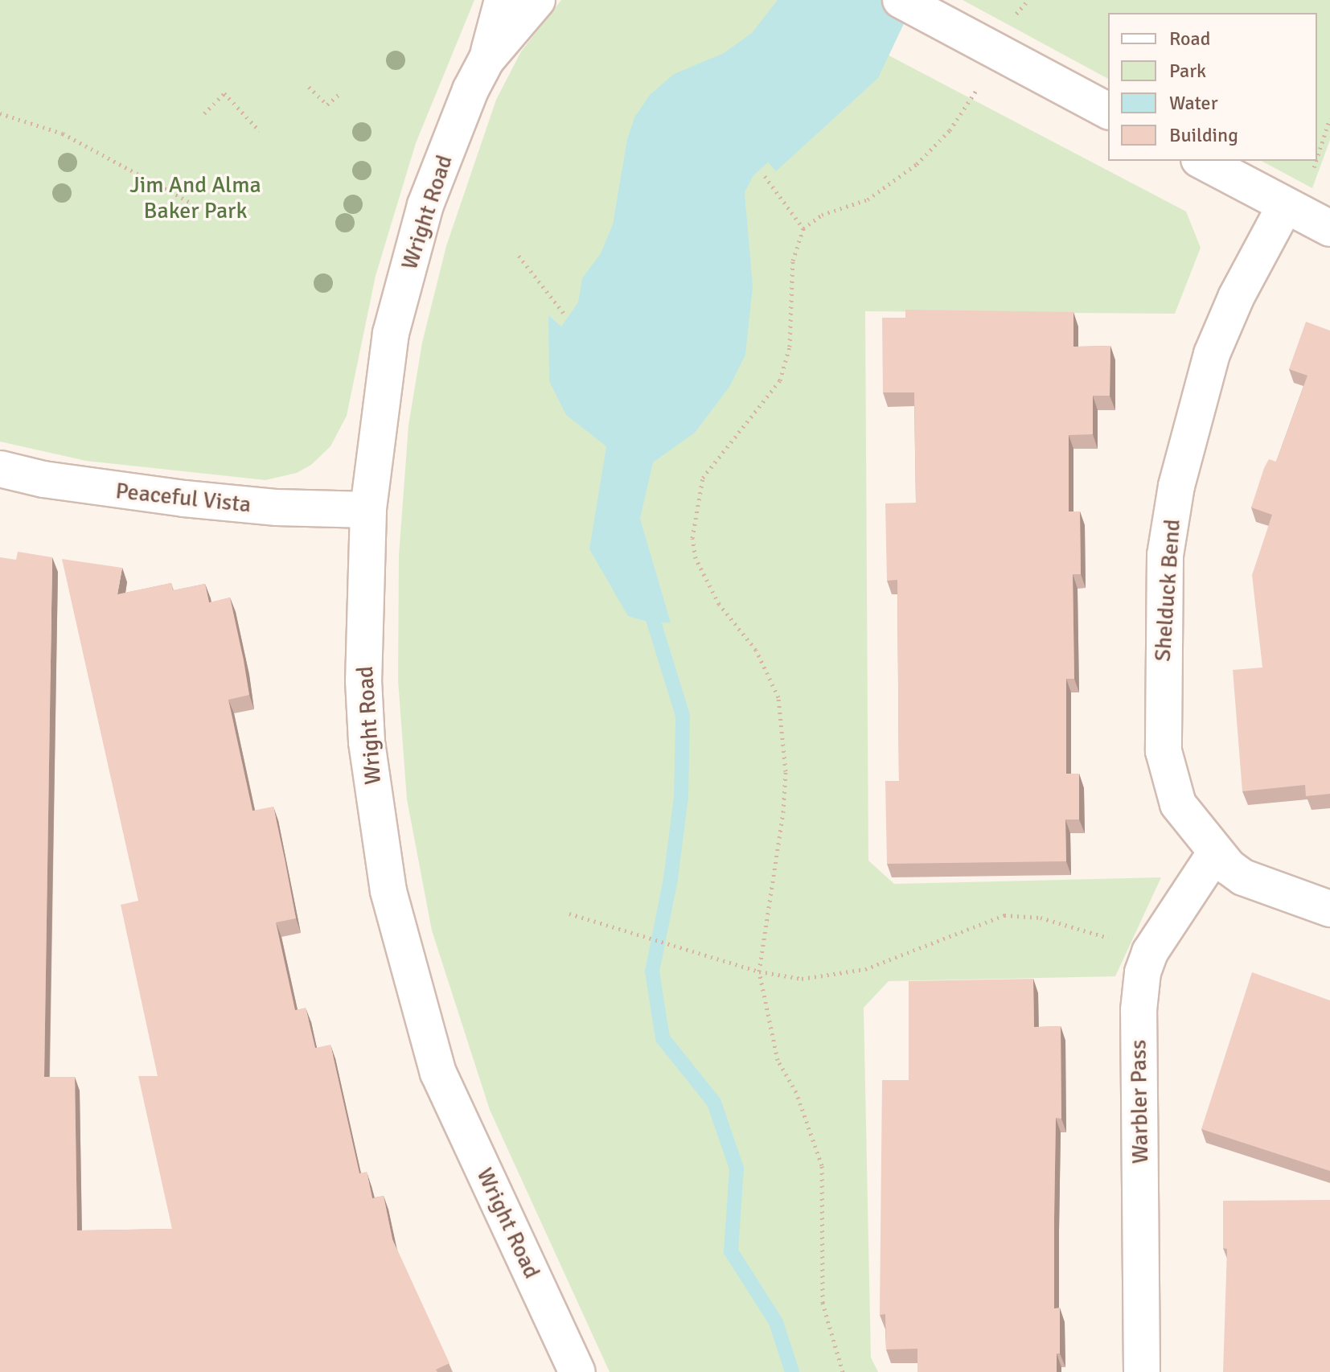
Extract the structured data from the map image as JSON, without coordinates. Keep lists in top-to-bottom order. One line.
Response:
{"streets":{"street":["Wright Road","Peaceful Vista","Shelduck Bend","Warbler Pass"]},"crossings":[["Wright Road","Peaceful Vista"],["Shelduck Bend","Warbler Pass"]],"parks":["Jim And Alma Baker Park"],"legend":["Road","Park","Water","Building"]}
